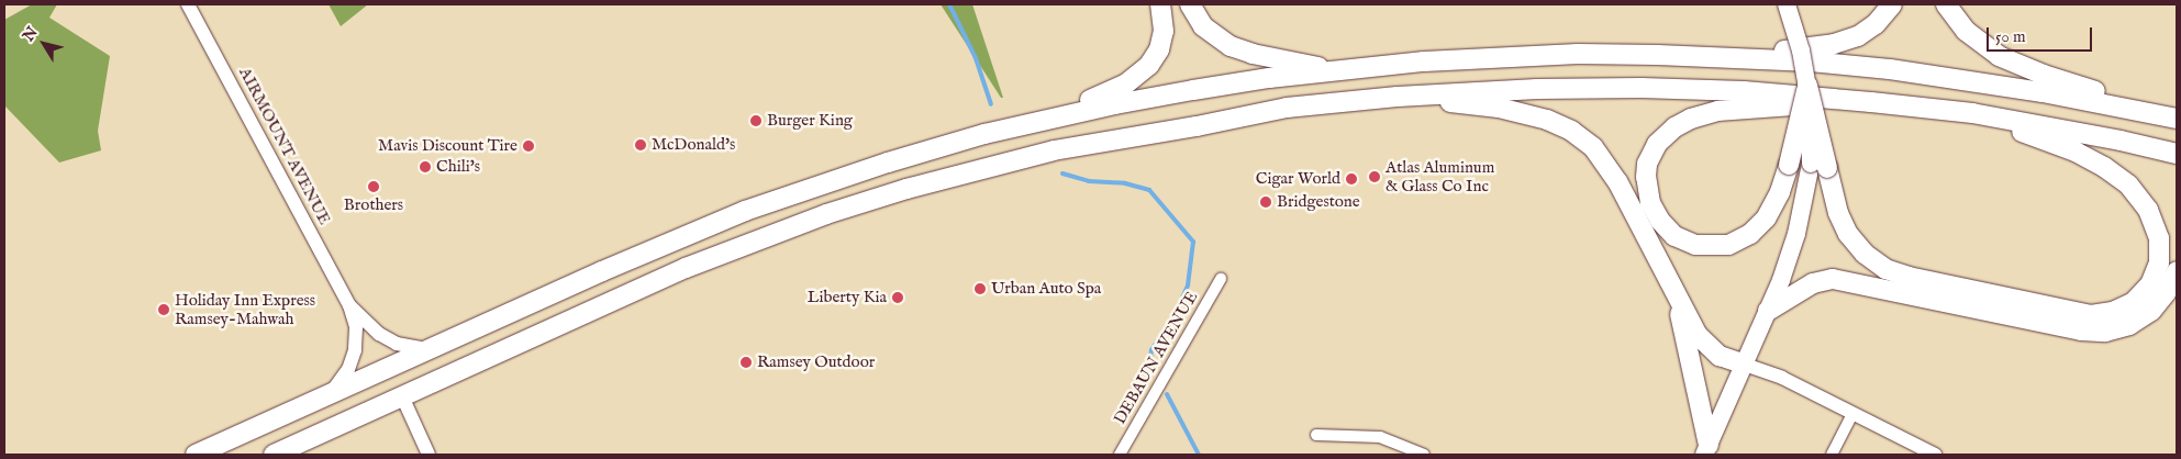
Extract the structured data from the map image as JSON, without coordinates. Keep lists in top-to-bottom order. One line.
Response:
{"streets":{"street":["AIRMOUNT AVENUE","DEBAUN AVENUE"]},"places":["Burger King","McDonald's","Mavis Discount Tire","Chili's","Atlas Aluminum & Glass Co Inc","Cigar World","Brothers","Bridgestone","Urban Auto Spa","Liberty Kia","Holiday Inn Express Ramsey-Mahwah","Ramsey Outdoor"],"scale_bar":"50 m","north":"top left"}
